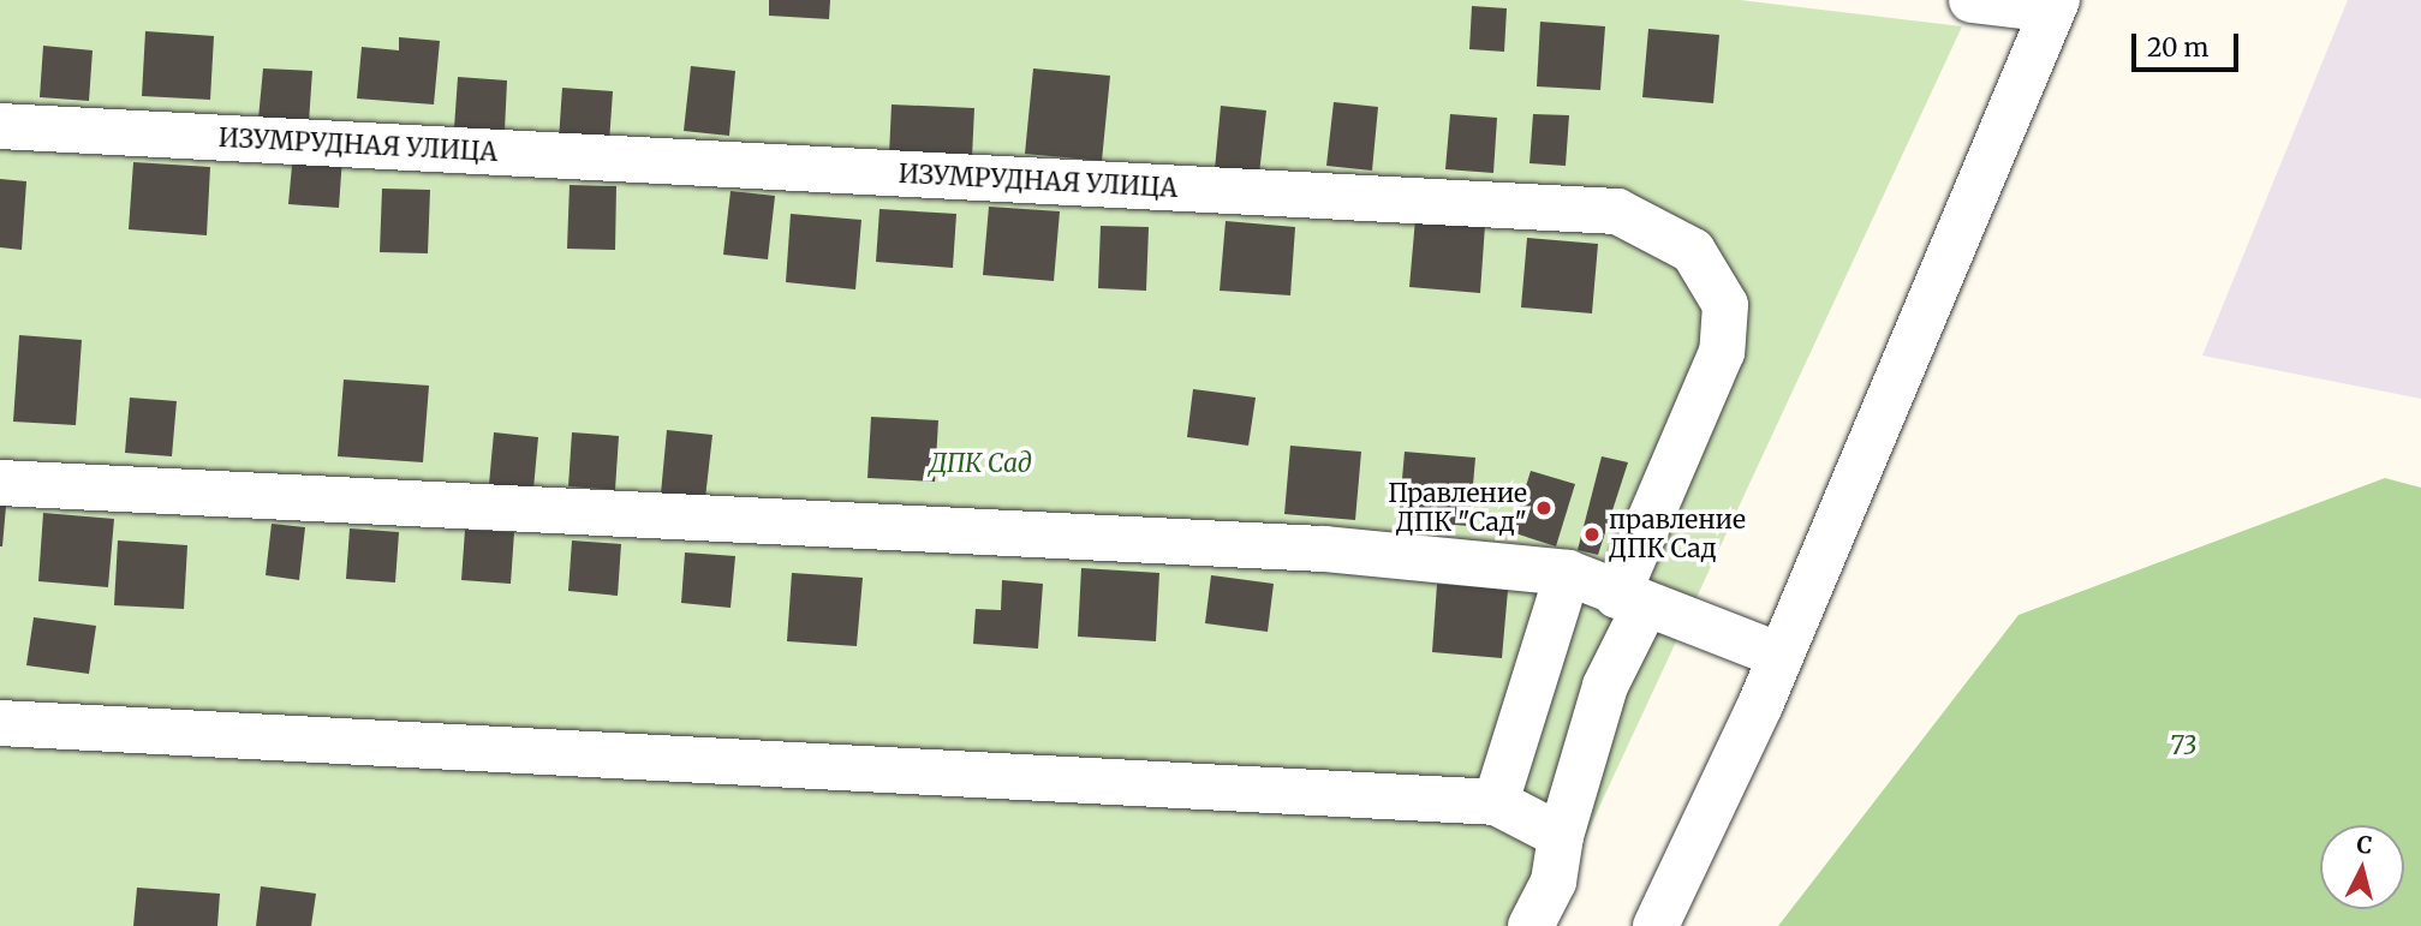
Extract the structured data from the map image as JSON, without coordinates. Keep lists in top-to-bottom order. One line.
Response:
{"streets":{"street":["ИЗУМРУДНАЯ УЛИЦА"]},"parks":["ДПК Сад","73"],"places":["Правление ДПК \"Сад\"","правление ДПК Сад"],"scale_bar":"20 m","north":"top"}
